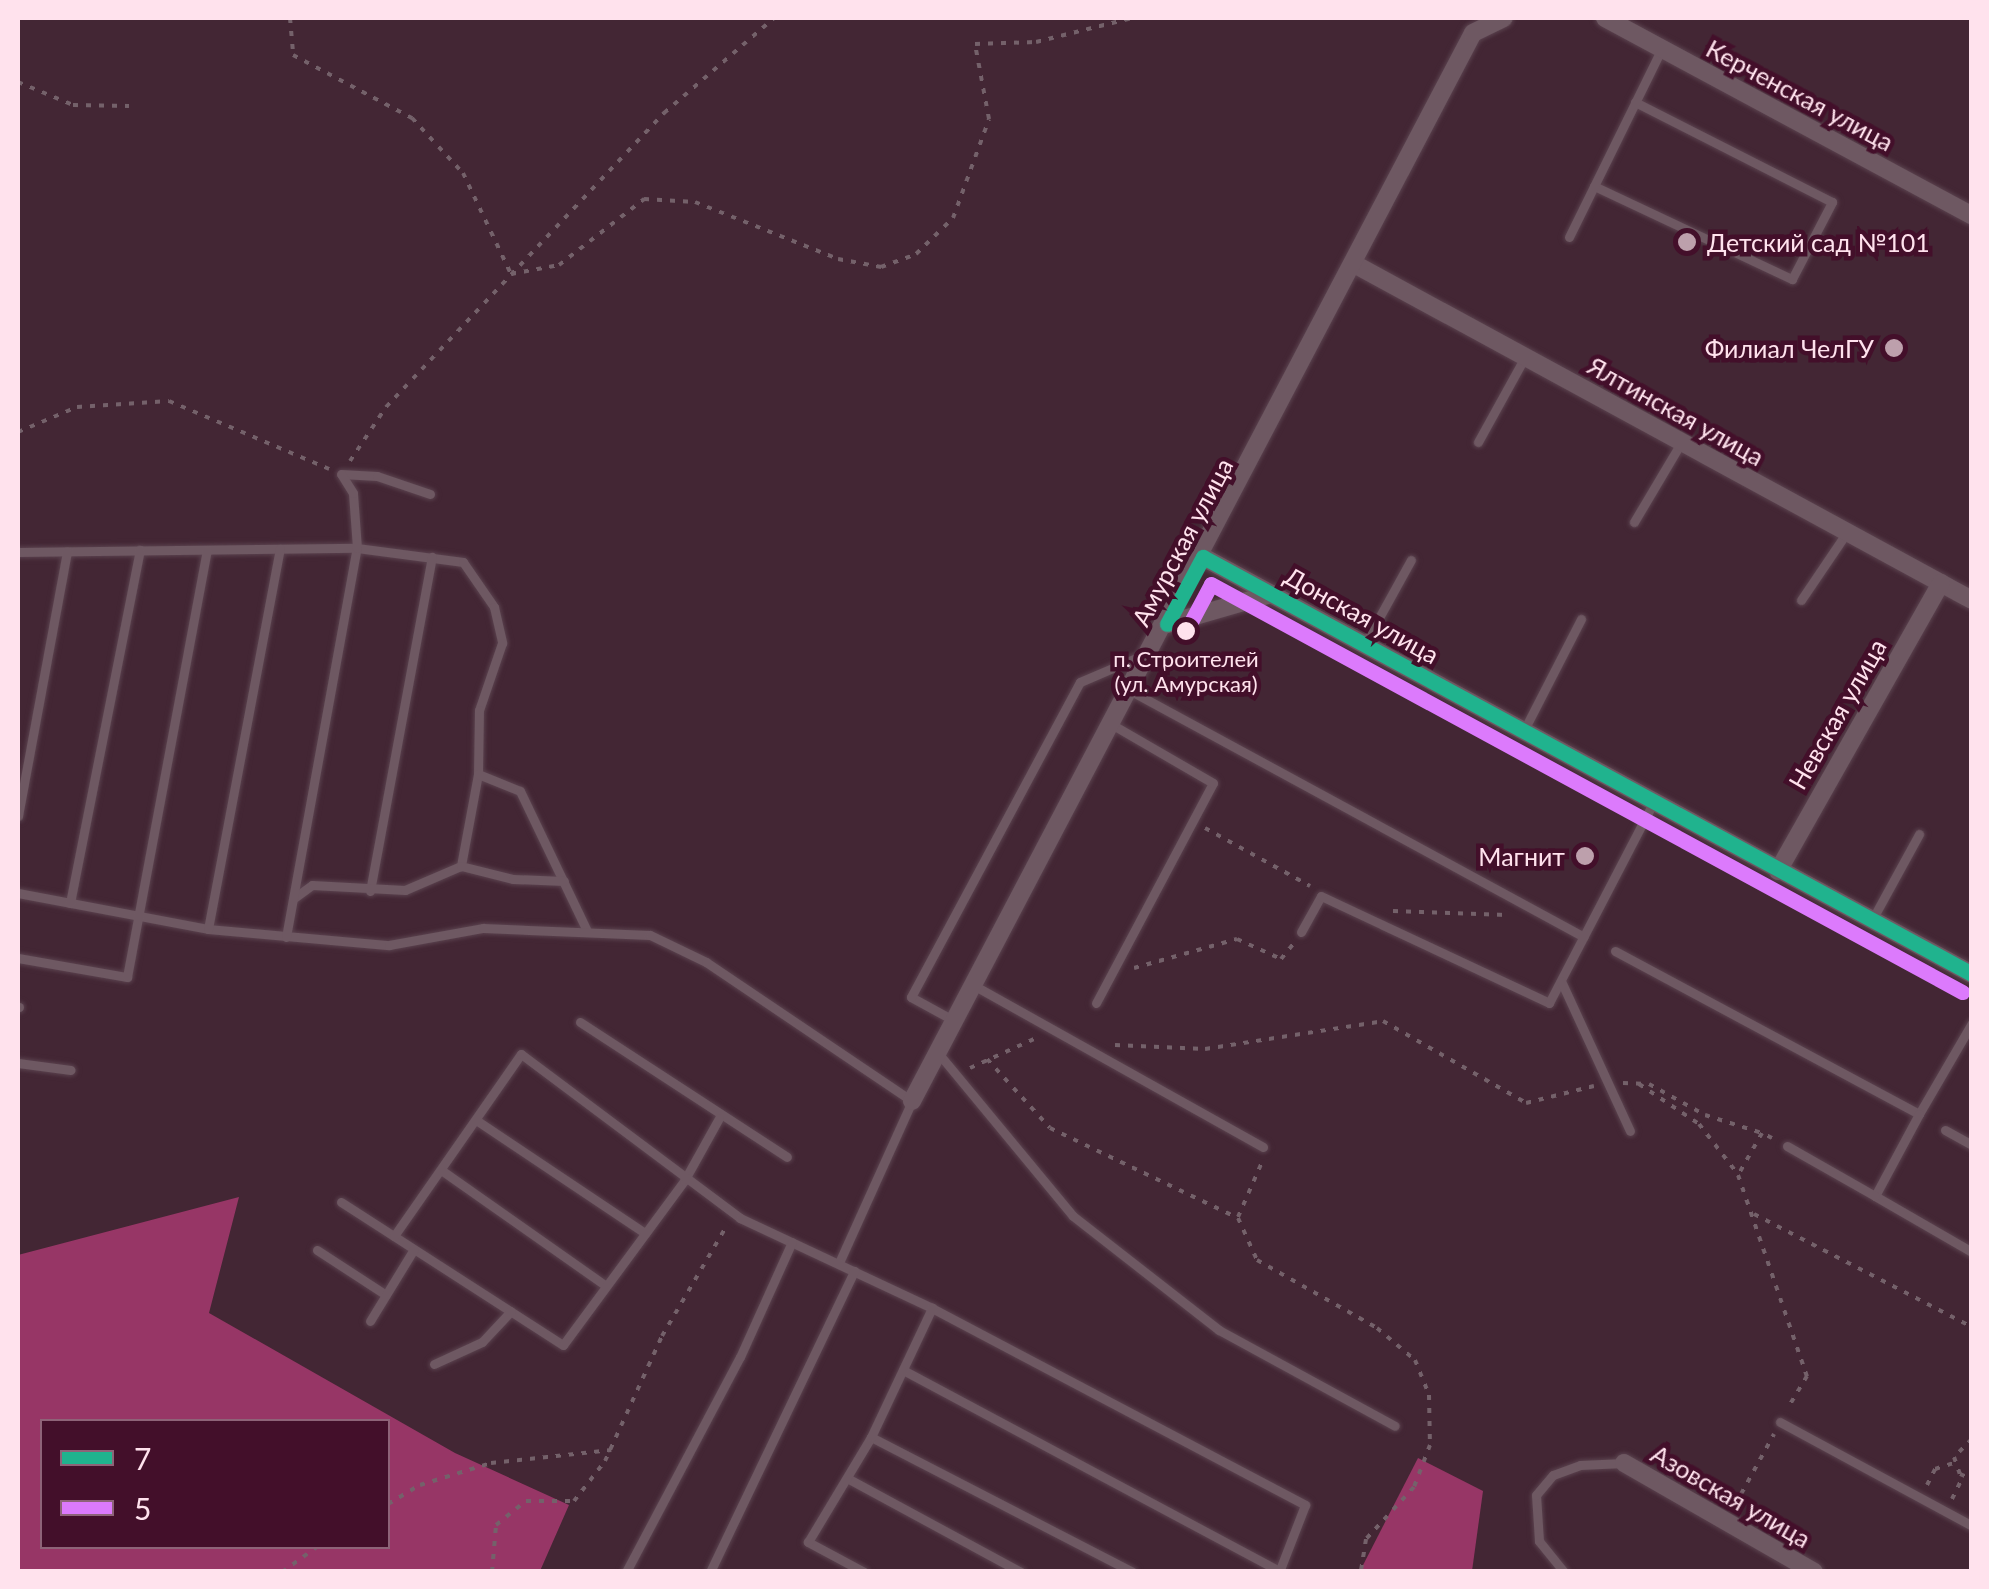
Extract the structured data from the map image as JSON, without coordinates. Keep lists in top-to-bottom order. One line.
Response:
{"streets":{"street":["Керченская улица","Ялтинская улица","Амурская улица","Донская улица","Невская улица","Азовская улица"]},"crossings":[["Ялтинская улица","Амурская улица"],["Ялтинская улица","Невская улица"],["Амурская улица","Донская улица"],["Донская улица","Невская улица"]],"places":["Детский сад №101","Филиал ЧелГУ","п. Строителей (ул. Амурская)","Магнит"],"lines":["transit line 7","transit line 5"],"legend":["7","5"]}
